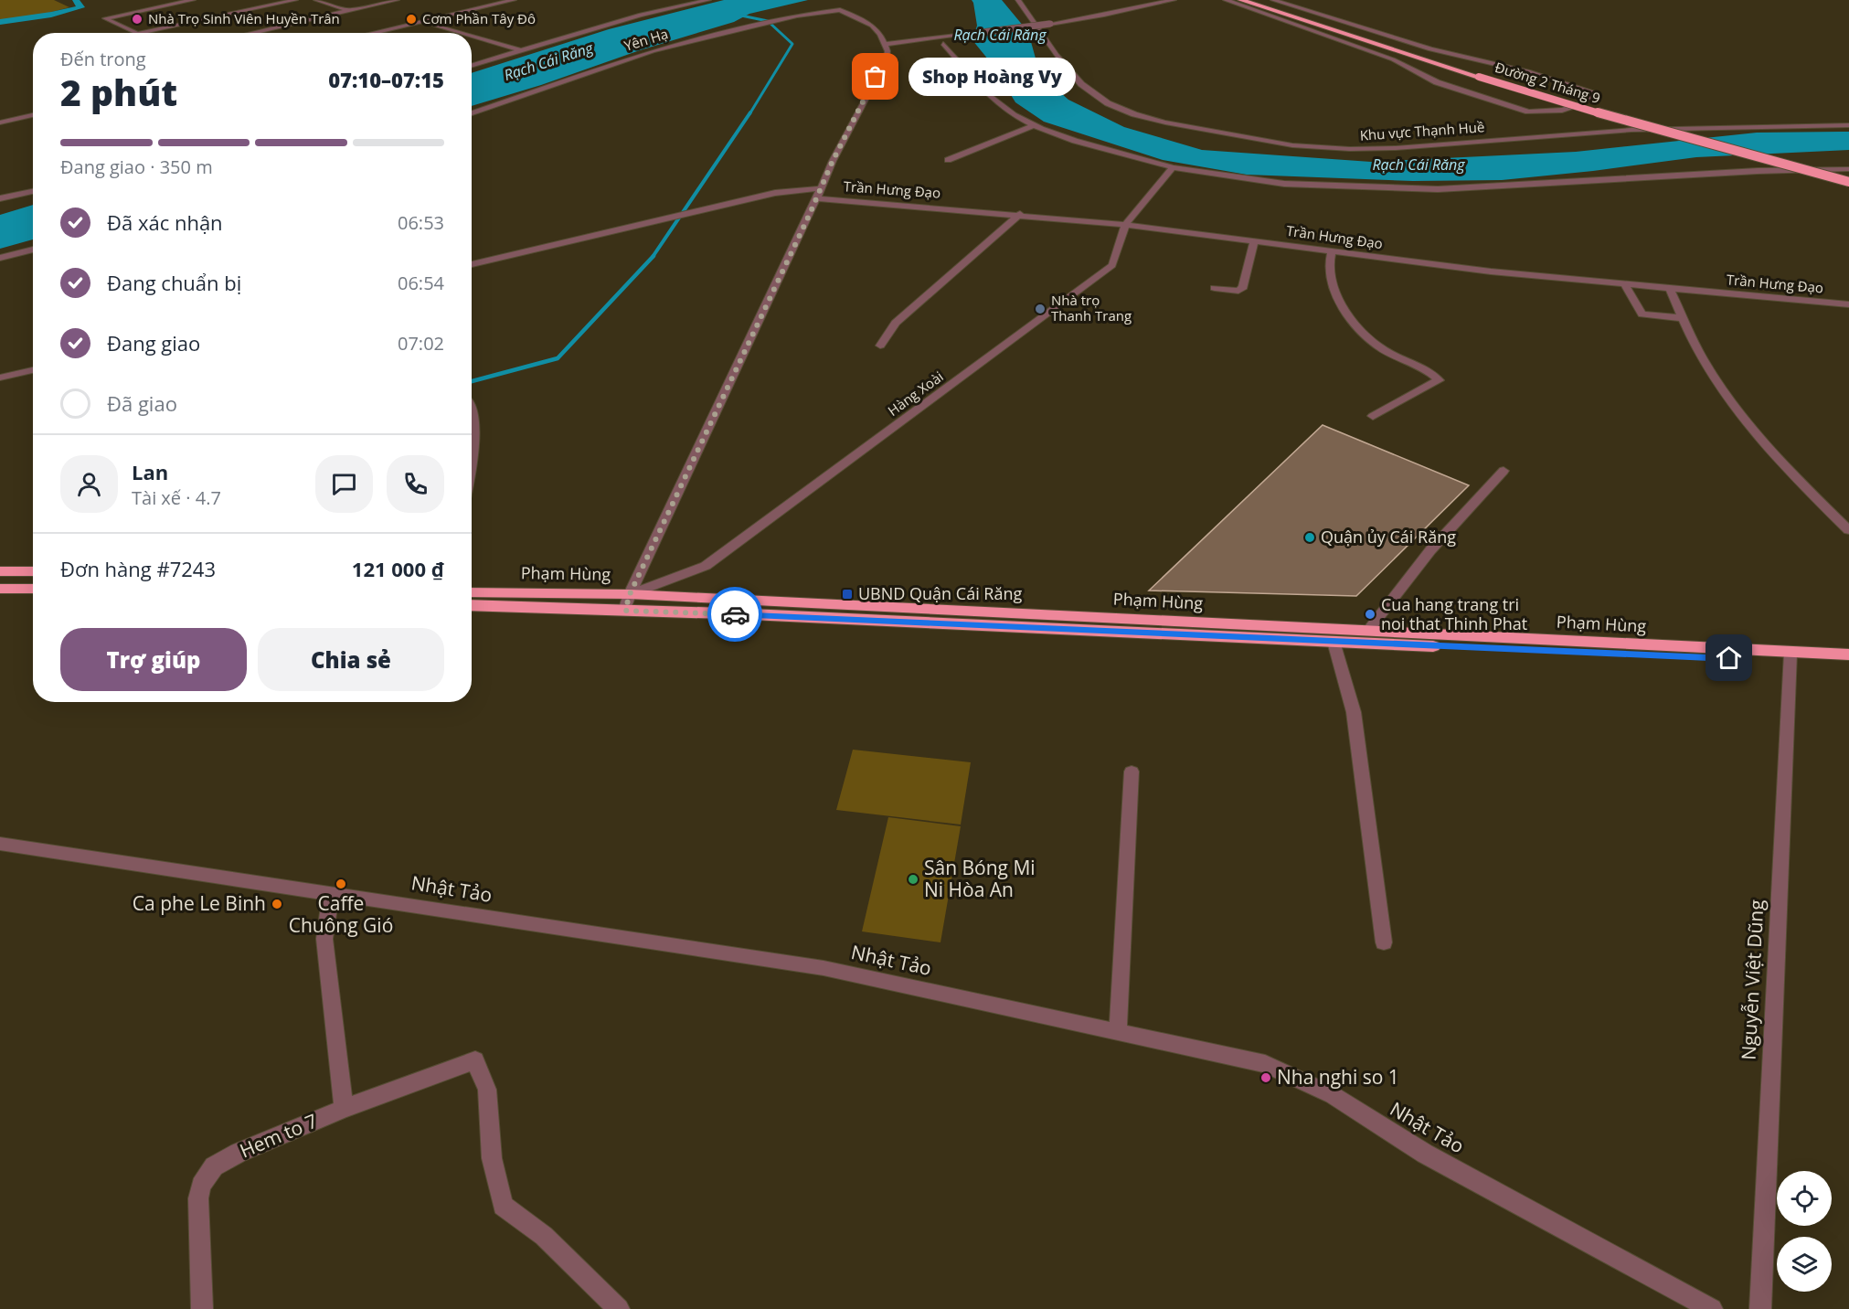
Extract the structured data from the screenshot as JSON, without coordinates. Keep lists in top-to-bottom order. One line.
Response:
{"streets":{"highway":["Đường 2 Tháng 9","Phạm Hùng"],"street":["Yên Hạ","Khu vực Thạnh Huề","Trần Hưng Đạo","Hàng Xoài","Nhật Tảo","Nguyễn Việt Dũng","Hem to 7"]},"crossings":[["Trần Hưng Đạo","Hàng Xoài"],["Hàng Xoài","Phạm Hùng"],["Phạm Hùng","Nguyễn Việt Dũng"]],"water":["Rạch Cái Răng"],"places":{"other":["Nhà Trọ Sinh Viên Huyền Trân","Cơm Phần Tây Đô","Shop Hoàng Vy","Nhà trọ Thanh Trang","Quận ủy Cái Răng","Cua hang trang tri noi that Thinh Phat","Sân Bóng Mi Ni Hòa An","Caffe Chuông Gió","Ca phe Le Binh","Nha nghi so 1"],"transit":["UBND Quận Cái Răng"]},"page":{"heading":["2 phút","Đến trong","07:10–07:15"],"panel":["Lan","Tài xế · 4.7","Đơn hàng #7243","121 000 ₫"],"bubble":"Shop Hoàng Vy","bar":"Đang giao · 350 m","list":[["Đã xác nhận","06:53"],["Đang chuẩn bị","06:54"],["Đang giao","07:02"],"Đã giao"],"buttons":["Trợ giúp","Chia sẻ"]}}
